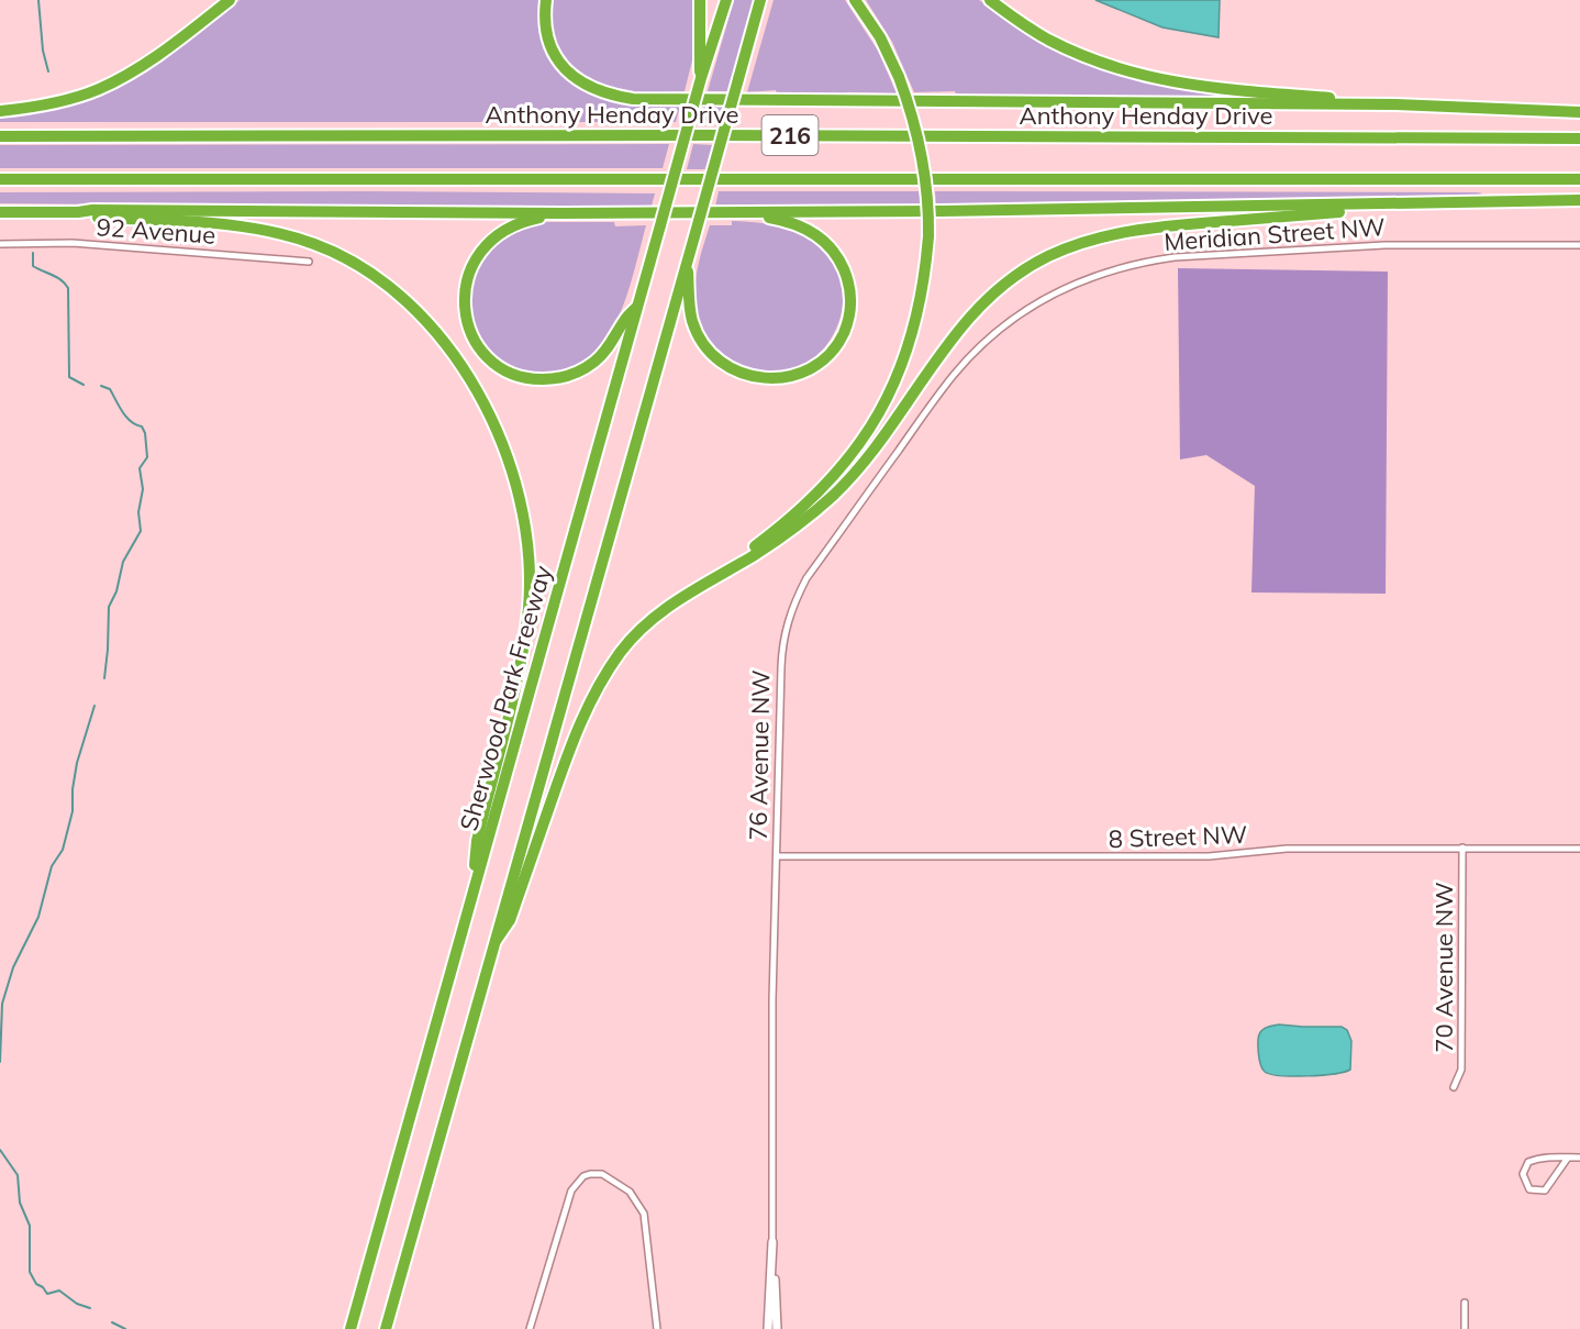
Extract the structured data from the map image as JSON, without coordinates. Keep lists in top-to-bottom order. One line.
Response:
{"streets":{"highway":["Anthony Henday Drive","216","Sherwood Park Freeway"],"street":["92 Avenue","Meridian Street NW","76 Avenue NW","8 Street NW","70 Avenue NW"]},"crossings":[["Meridian Street NW","76 Avenue NW"],["76 Avenue NW","8 Street NW"],["8 Street NW","70 Avenue NW"]]}
